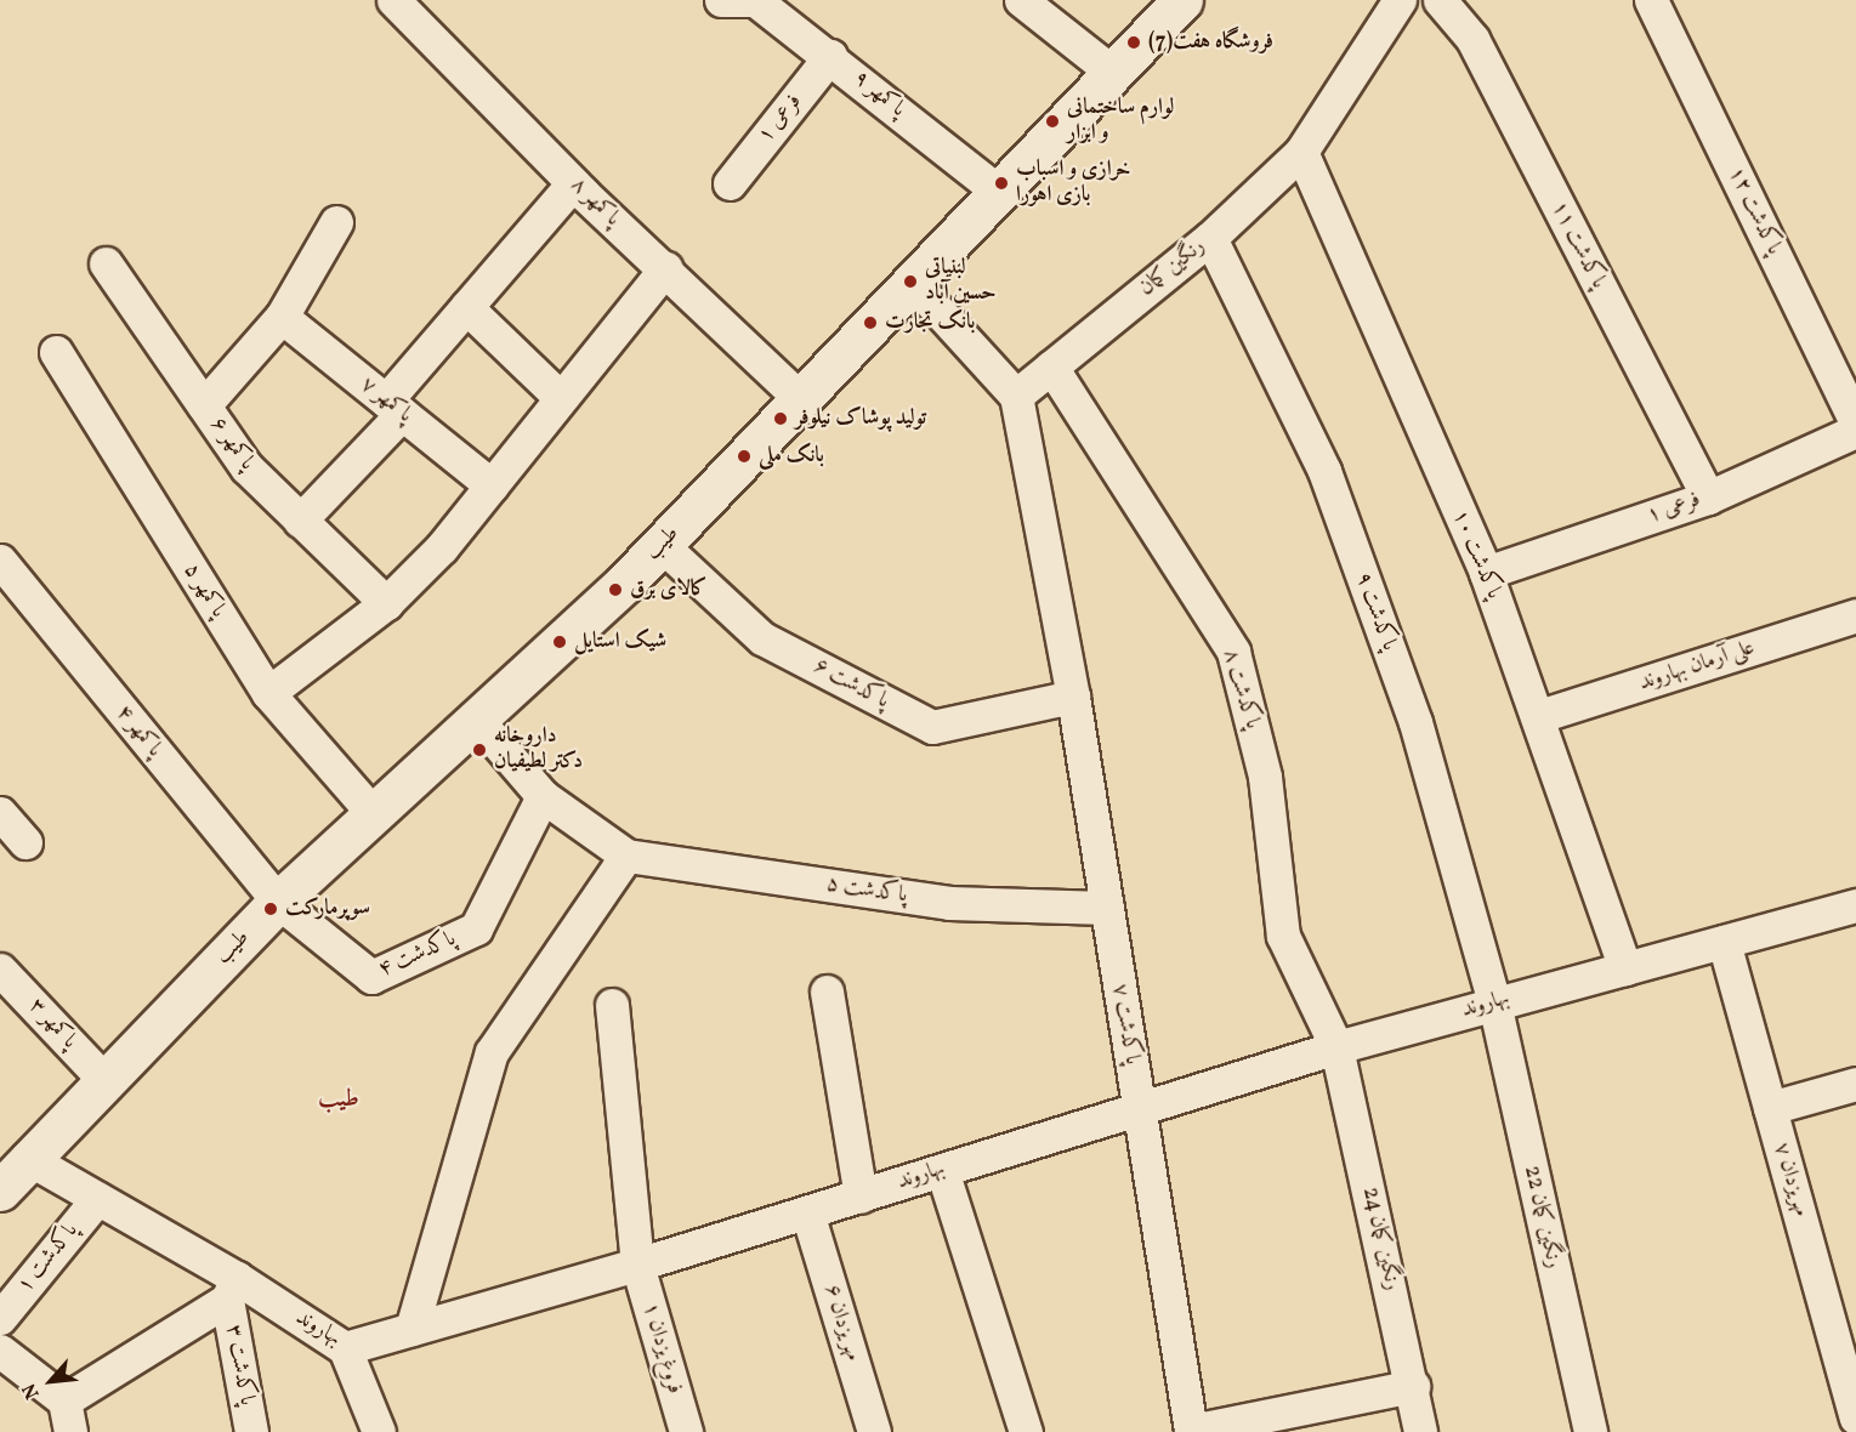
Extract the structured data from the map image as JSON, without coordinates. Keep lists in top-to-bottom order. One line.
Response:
{"streets":{"main road":["طیب"],"street":["پاکمهر ۹","فرعی ۱","پاکمهر ۸","پاکدشت ۱۲","پاکدشت ۱۱","رنگین کمان","پاکمهر ۷","پاکمهر ۶","پاکدشت ۱۰","پاکمهر ۵","پاکدشت ۹","علی آرمان بهاروند","پاکدشت ۶","پاکدشت ۸","پاکمهر ۴","پاکدشت ۵","پاکدشت ۴","بهاروند","پاکمهر ۳","پاکدشت ۷","مهریزدان ۷","رنگین کمان 22","رنگین کمان 24","پاکدشت ۱","مهر یزدان ۶","فروغ یزدان ۱","پاکدشت ۳"]},"crossings":[["پاکمهر ۹","فرعی ۱"],["پاکمهر ۹","طیب"],["فرعی ۱","پاکدشت ۱۱"],["فرعی ۱","پاکدشت ۱۰"],["پاکمهر ۸","طیب"],["رنگین کمان","پاکدشت ۱۰"],["رنگین کمان","پاکدشت ۹"],["رنگین کمان","پاکدشت ۸"],["رنگین کمان","پاکدشت ۷"],["طیب","پاکمهر ۵"],["طیب","پاکدشت ۶"],["طیب","پاکمهر ۴"],["طیب","پاکدشت ۴"],["طیب","بهاروند"],["طیب","پاکمهر ۳"],["پاکدشت ۱۰","علی آرمان بهاروند"],["پاکدشت ۱۰","بهاروند"],["پاکدشت ۹","بهاروند"],["پاکدشت ۹","رنگین کمان 22"],["پاکدشت ۶","پاکدشت ۷"],["پاکدشت ۸","بهاروند"],["پاکدشت ۸","رنگین کمان 24"],["پاکمهر ۴","پاکدشت ۴"],["پاکدشت ۵","پاکدشت ۷"],["بهاروند","پاکدشت ۷"],["بهاروند","مهریزدان ۷"],["بهاروند","رنگین کمان 22"],["بهاروند","رنگین کمان 24"],["بهاروند","پاکدشت ۱"],["بهاروند","مهر یزدان ۶"],["بهاروند","فروغ یزدان ۱"],["بهاروند","پاکدشت ۳"],["پاکدشت ۷","رنگین کمان 24"]],"districts":["طیب"],"places":["فروشگاه هفت(7)","لوارم ساختمانی و ابزار","خرازی و اسباب بازی اهورا","لبنیاتی حسین آباد","بانک تجارت","تولید پوشاک نیلوفر","بانک ملی","کالای برق","شیک استایل","داروخانه دکتر لطیفیان","سوپرمارکت"],"north":"bottom left"}
